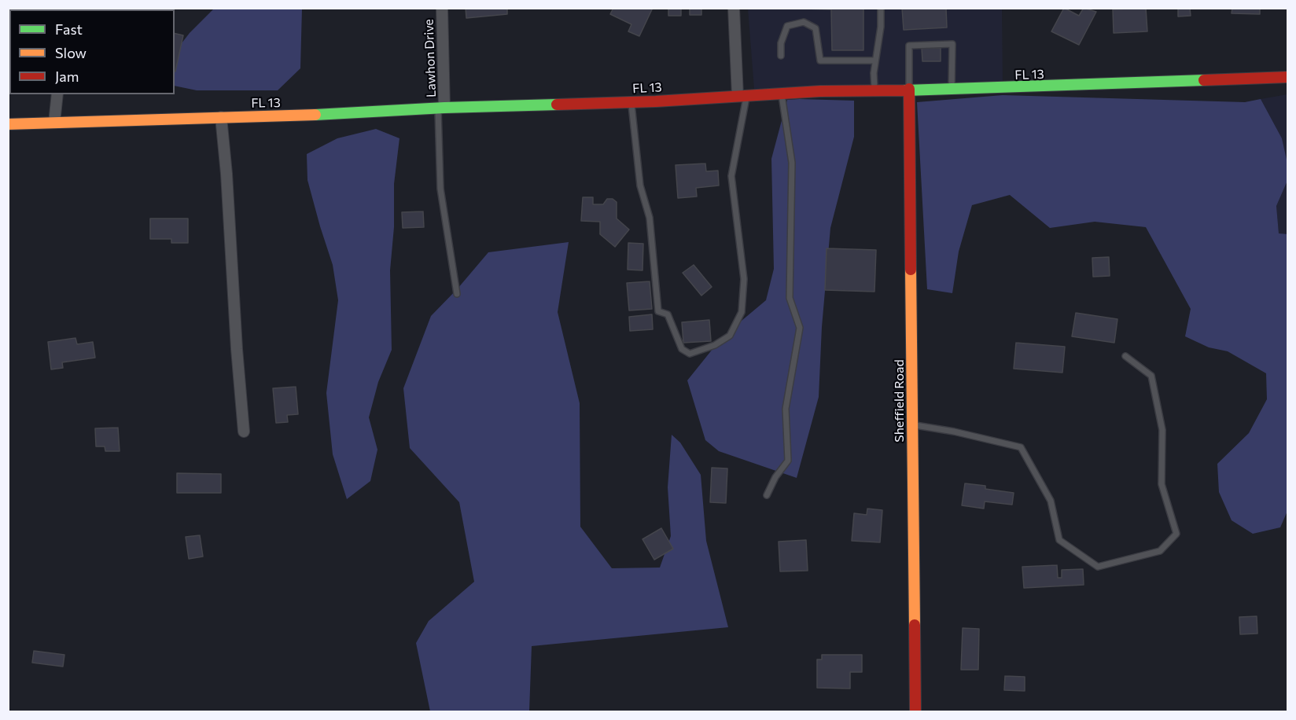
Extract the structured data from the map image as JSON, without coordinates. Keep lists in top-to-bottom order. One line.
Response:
{"streets":{"main road":["FL 13","Sheffield Road"],"street":["Lawhon Drive"]},"crossings":[["Lawhon Drive","FL 13"],["FL 13","Sheffield Road"]],"legend":["Fast","Slow","Jam"]}
